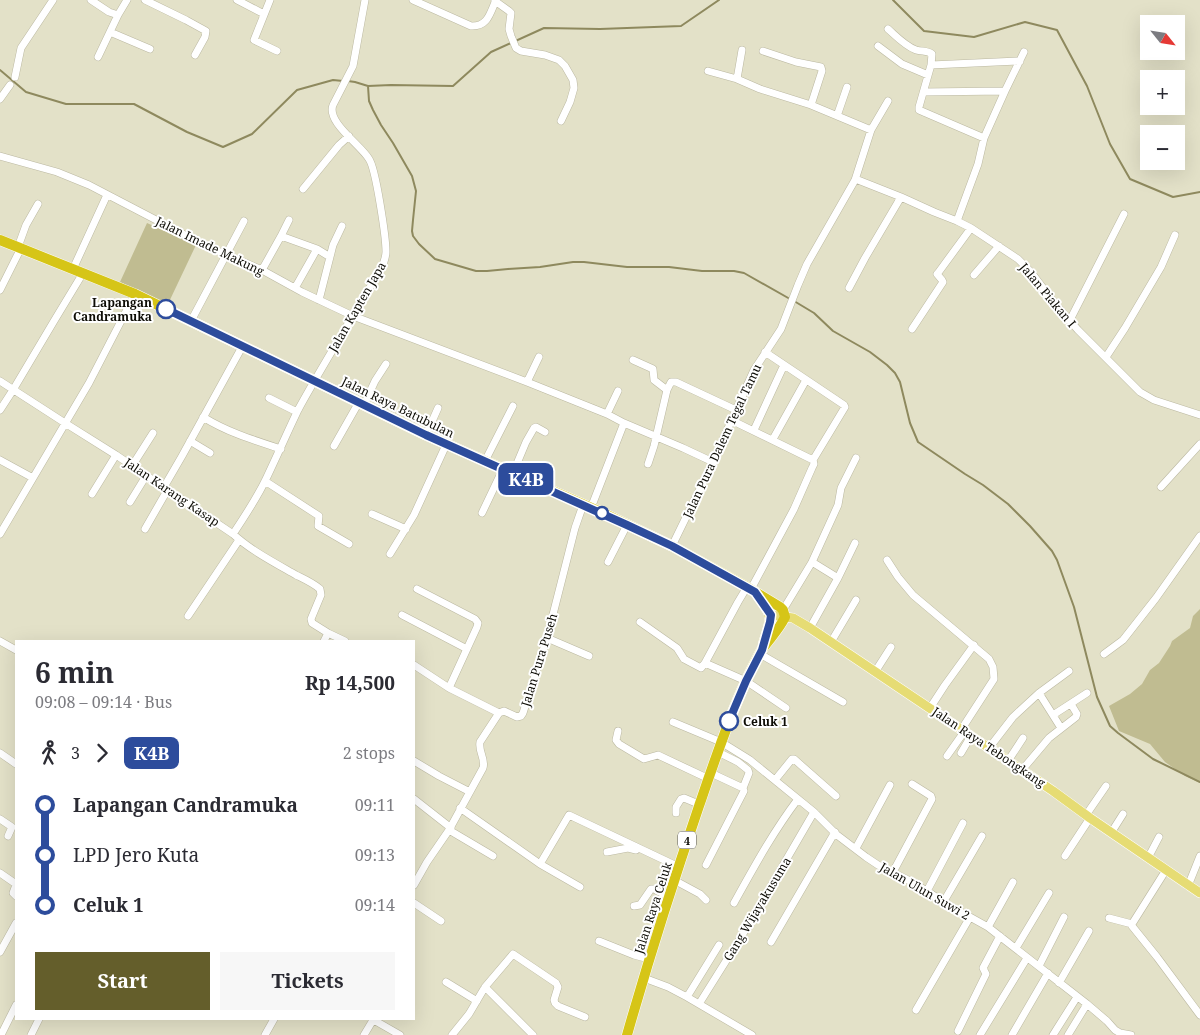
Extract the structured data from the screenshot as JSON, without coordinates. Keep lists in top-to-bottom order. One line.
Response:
{"streets":{"highway":["Jalan Raya Batubulan","4","Jalan Raya Celuk"],"main road":["Jalan Raya Tebongkang"],"street":["Jalan Imade Makung","Jalan Piakan I","Jalan Kapten Japa","Jalan Pura Dalem Tegal Tamu","Jalan Karang Kasap","Jalan Pura Puseh","Jalan Ulun Suwi 2","Gang Wijayakusuma"]},"crossings":[["Jalan Imade Makung","Jalan Kapten Japa"],["Jalan Imade Makung","Jalan Pura Dalem Tegal Tamu"],["Jalan Imade Makung","Jalan Pura Puseh"],["Jalan Piakan I","Jalan Pura Dalem Tegal Tamu"],["Jalan Kapten Japa","Jalan Raya Batubulan"],["Jalan Kapten Japa","Jalan Karang Kasap"],["Jalan Raya Batubulan","Jalan Pura Dalem Tegal Tamu"],["Jalan Raya Batubulan","Jalan Karang Kasap"],["Jalan Raya Batubulan","Jalan Pura Puseh"],["Jalan Raya Batubulan","Jalan Raya Tebongkang"],["Jalan Raya Batubulan","Jalan Raya Celuk"],["Jalan Raya Tebongkang","Jalan Raya Celuk"],["Jalan Ulun Suwi 2","Jalan Raya Celuk"],["Jalan Ulun Suwi 2","Gang Wijayakusuma"]],"places":["Lapangan Candramuka","Celuk 1"],"lines":["bus line K4B"],"north":"bottom right","page":{"on_map":"K4B","map_buttons":["+","−"],"heading":["6 min","09:08 – 09:14 · Bus","Rp 14,500"],"legs":["3","K4B","2 stops"],"list":[{"name":"Lapangan Candramuka","value":"09:11"},{"name":"LPD Jero Kuta","value":"09:13"},{"name":"Celuk 1","value":"09:14"}],"buttons":["Start","Tickets"]}}
